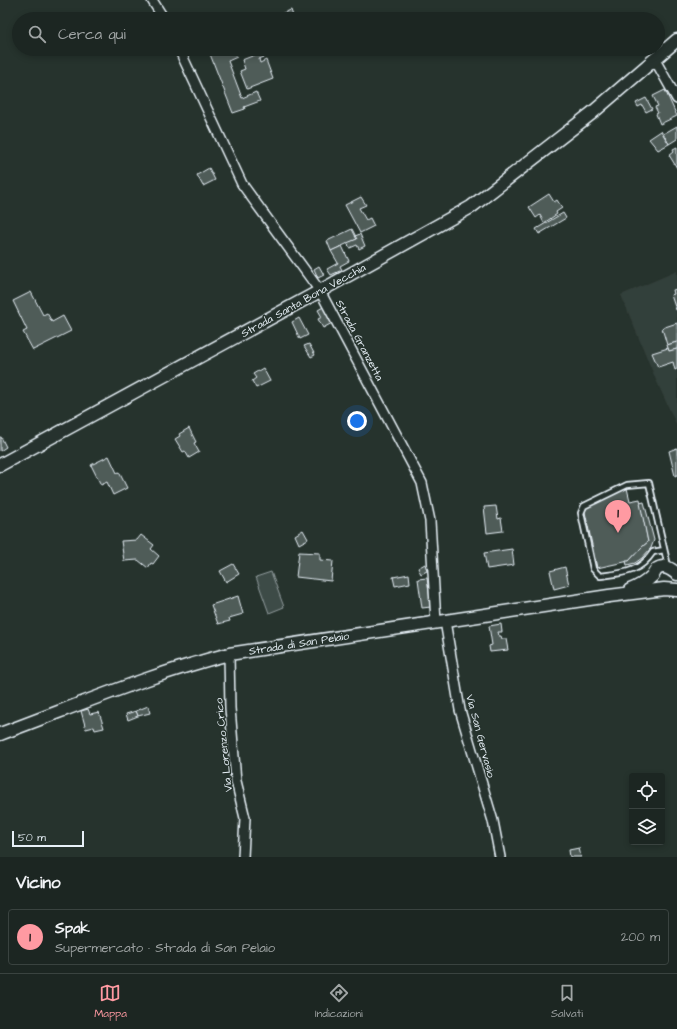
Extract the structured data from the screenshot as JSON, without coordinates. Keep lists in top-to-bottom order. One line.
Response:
{"streets":{"street":["Strada Santa Bona Vecchia","Strada Granzetta","Strada di San Pelaio","Via San Gervasio","Via Lorenzo Crico"]},"crossings":[["Strada Santa Bona Vecchia","Strada Granzetta"],["Strada Granzetta","Strada di San Pelaio"],["Strada Granzetta","Via San Gervasio"],["Strada di San Pelaio","Via San Gervasio"],["Strada di San Pelaio","Via Lorenzo Crico"]],"scale_bar":"50 m","page":{"search":"Cerca qui","pins":"1","scale":"50 m","heading":"Vicino","list":[{"mark":"1","name":"Spak","note":"Supermercato · Strada di San Pelaio","value":"200 m"}],"nav":["Mappa","Indicazioni","Salvati"]}}
